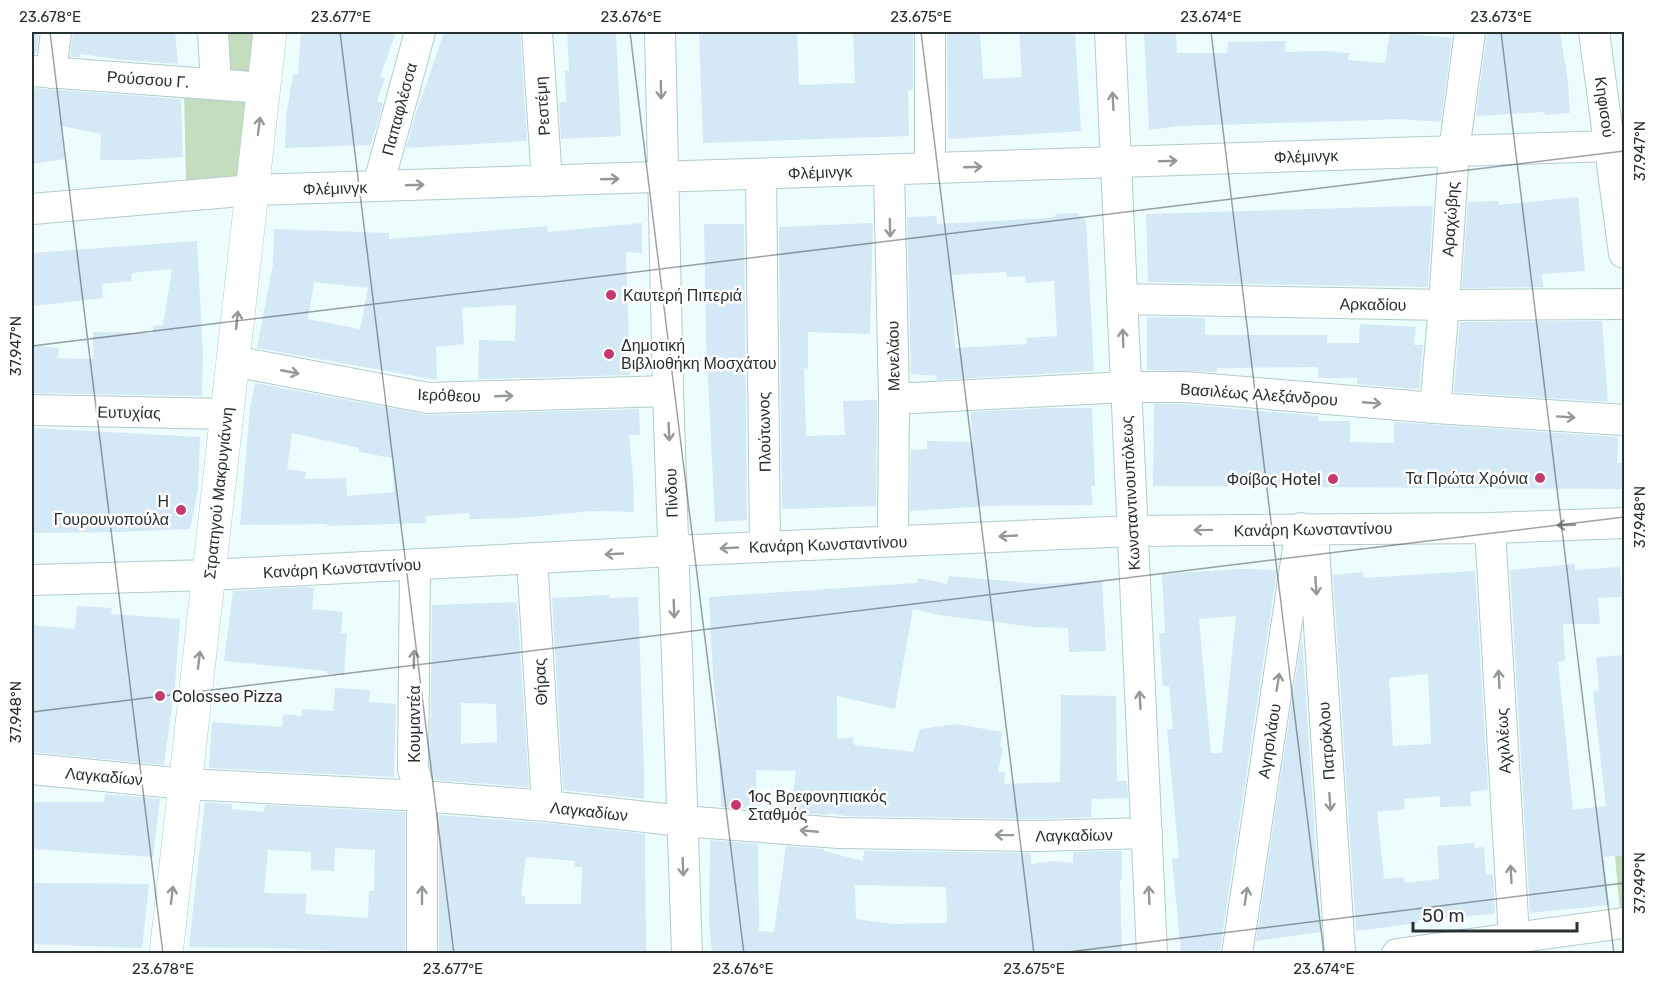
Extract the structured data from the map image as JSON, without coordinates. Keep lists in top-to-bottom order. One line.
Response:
{"streets":{"main road":["Στρατηγού Μακρυγιάννη"],"street":["Ρούσσου Γ.","Ρεστέμη","Κηφισού","Παπαφλέσσα","Φλέμινγκ","Αραχώβης","Αρκαδίου","Μενελάου","Βασιλέως Αλεξάνδρου","Ιερόθεου","Ευτυχίας","Πλούτωνος","Πίνδου","Κωνσταντινουπόλεως","Κανάρη Κωνσταντίνου","Θήρας","Κουμαντέα","Αγησιλάου","Πατρόκλου","Αχιλλέως","Λαγκαδίων"]},"crossings":[["Ρούσσου Γ.","Στρατηγού Μακρυγιάννη"],["Ρεστέμη","Φλέμινγκ"],["Κηφισού","Φλέμινγκ"],["Παπαφλέσσα","Φλέμινγκ"],["Φλέμινγκ","Αραχώβης"],["Φλέμινγκ","Μενελάου"],["Φλέμινγκ","Πλούτωνος"],["Φλέμινγκ","Στρατηγού Μακρυγιάννη"],["Φλέμινγκ","Πίνδου"],["Φλέμινγκ","Κωνσταντινουπόλεως"],["Αραχώβης","Αρκαδίου"],["Αραχώβης","Βασιλέως Αλεξάνδρου"],["Αρκαδίου","Κωνσταντινουπόλεως"],["Μενελάου","Βασιλέως Αλεξάνδρου"],["Μενελάου","Κανάρη Κωνσταντίνου"],["Βασιλέως Αλεξάνδρου","Κωνσταντινουπόλεως"],["Ιερόθεου","Στρατηγού Μακρυγιάννη"],["Ιερόθεου","Πίνδου"],["Ευτυχίας","Στρατηγού Μακρυγιάννη"],["Πλούτωνος","Κανάρη Κωνσταντίνου"],["Στρατηγού Μακρυγιάννη","Κανάρη Κωνσταντίνου"],["Στρατηγού Μακρυγιάννη","Λαγκαδίων"],["Πίνδου","Κανάρη Κωνσταντίνου"],["Πίνδου","Λαγκαδίων"],["Κωνσταντινουπόλεως","Κανάρη Κωνσταντίνου"],["Κωνσταντινουπόλεως","Λαγκαδίων"],["Κανάρη Κωνσταντίνου","Θήρας"],["Κανάρη Κωνσταντίνου","Κουμαντέα"],["Κανάρη Κωνσταντίνου","Αγησιλάου"],["Κανάρη Κωνσταντίνου","Πατρόκλου"],["Κανάρη Κωνσταντίνου","Αχιλλέως"],["Θήρας","Λαγκαδίων"],["Κουμαντέα","Λαγκαδίων"],["Αγησιλάου","Πατρόκλου"]],"one_way":["Φλέμινγκ","Μενελάου","Βασιλέως Αλεξάνδρου","Ιερόθεου","Στρατηγού Μακρυγιάννη","Πίνδου","Κωνσταντινουπόλεως","Κανάρη Κωνσταντίνου","Κουμαντέα","Αγησιλάου","Πατρόκλου","Αχιλλέως","Λαγκαδίων"],"places":["Καυτερή Πιπεριά","Δημοτική Βιβλιοθήκη Μοσχάτου","Τα Πρώτα Χρόνια","Φοίβος Hotel","Η Γουρουνοπούλα","Colosseo Pizza","1ος Βρεφονηπιακός Σταθμός"],"scale_bar":"50 m","coordinates":["23.678°E","23.677°E","23.676°E","23.675°E","23.674°E","23.673°E","37.947°N","37.948°N","37.949°N"]}
